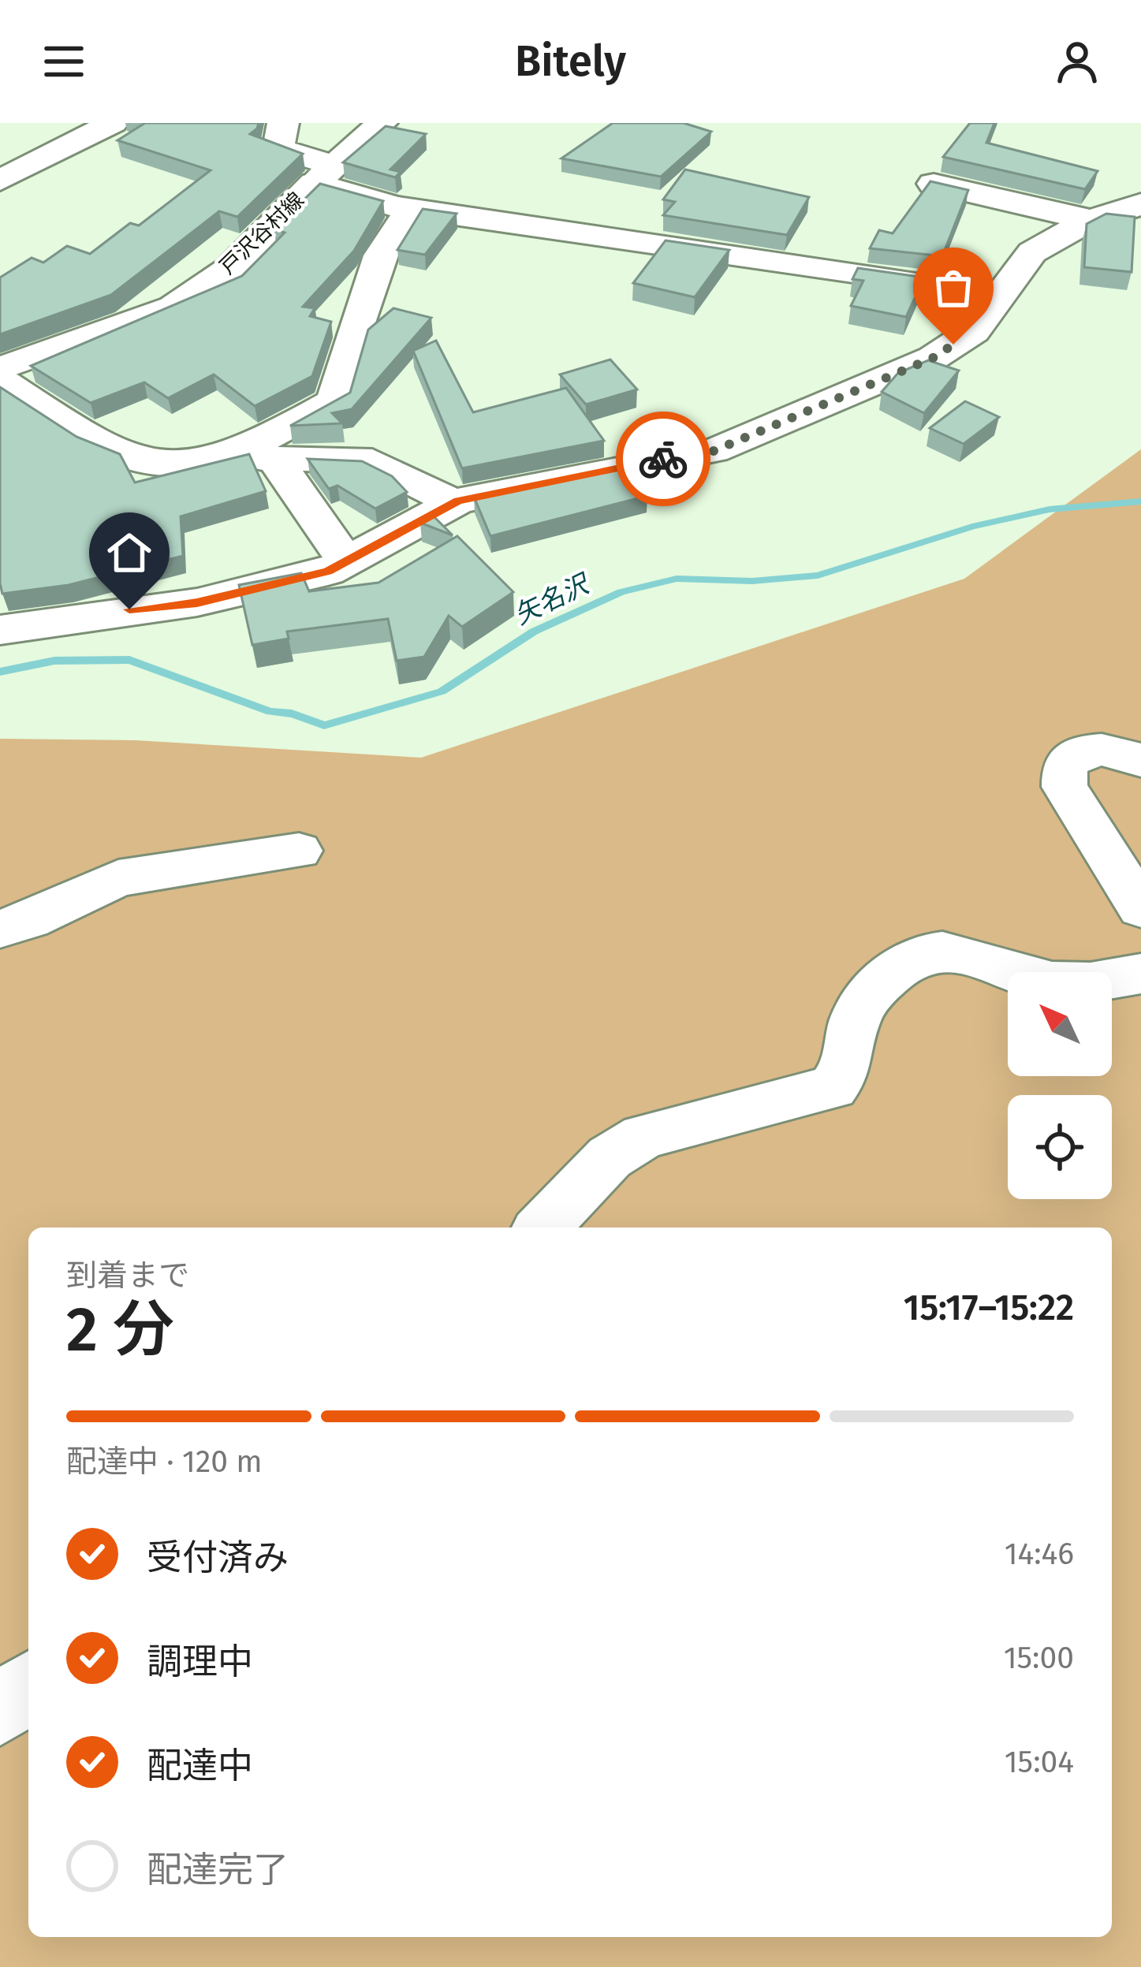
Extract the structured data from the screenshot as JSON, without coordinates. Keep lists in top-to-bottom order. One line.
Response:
{"streets":{"street":["戸沢谷村線"]},"water":["矢名沢"],"north":"top left","page":{"header":"Bitely","heading":["2 分","到着まで","15:17–15:22"],"bar":"配達中 · 120 m","list":[["受付済み","14:46"],["調理中","15:00"],["配達中","15:04"],"配達完了"]}}
